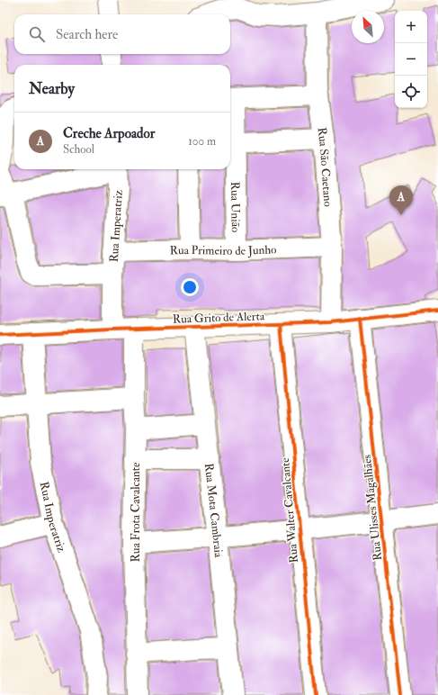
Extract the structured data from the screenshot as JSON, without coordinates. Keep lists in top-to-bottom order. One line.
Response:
{"streets":{"street":["Rua São Caetano","Rua União","Rua Imperatriz","Rua Primeiro de Junho","Rua Grito de Alerta","Rua Ulisses Magalhães","Rua Mota Cambraia","Rua Walter Cavalcante","Rua Frota Cavalcante"]},"crossings":[["Rua São Caetano","Rua Primeiro de Junho"],["Rua São Caetano","Rua Grito de Alerta"],["Rua União","Rua Primeiro de Junho"],["Rua Imperatriz","Rua Primeiro de Junho"],["Rua Imperatriz","Rua Grito de Alerta"],["Rua Grito de Alerta","Rua Ulisses Magalhães"],["Rua Grito de Alerta","Rua Mota Cambraia"],["Rua Grito de Alerta","Rua Walter Cavalcante"],["Rua Grito de Alerta","Rua Frota Cavalcante"]],"north":"top left","page":{"map_buttons":["+","−"],"search":"Search here","heading":"Nearby","list":[{"mark":"A","name":"Creche Arpoador","note":"School","value":"100 m"}],"pins":"A"}}
